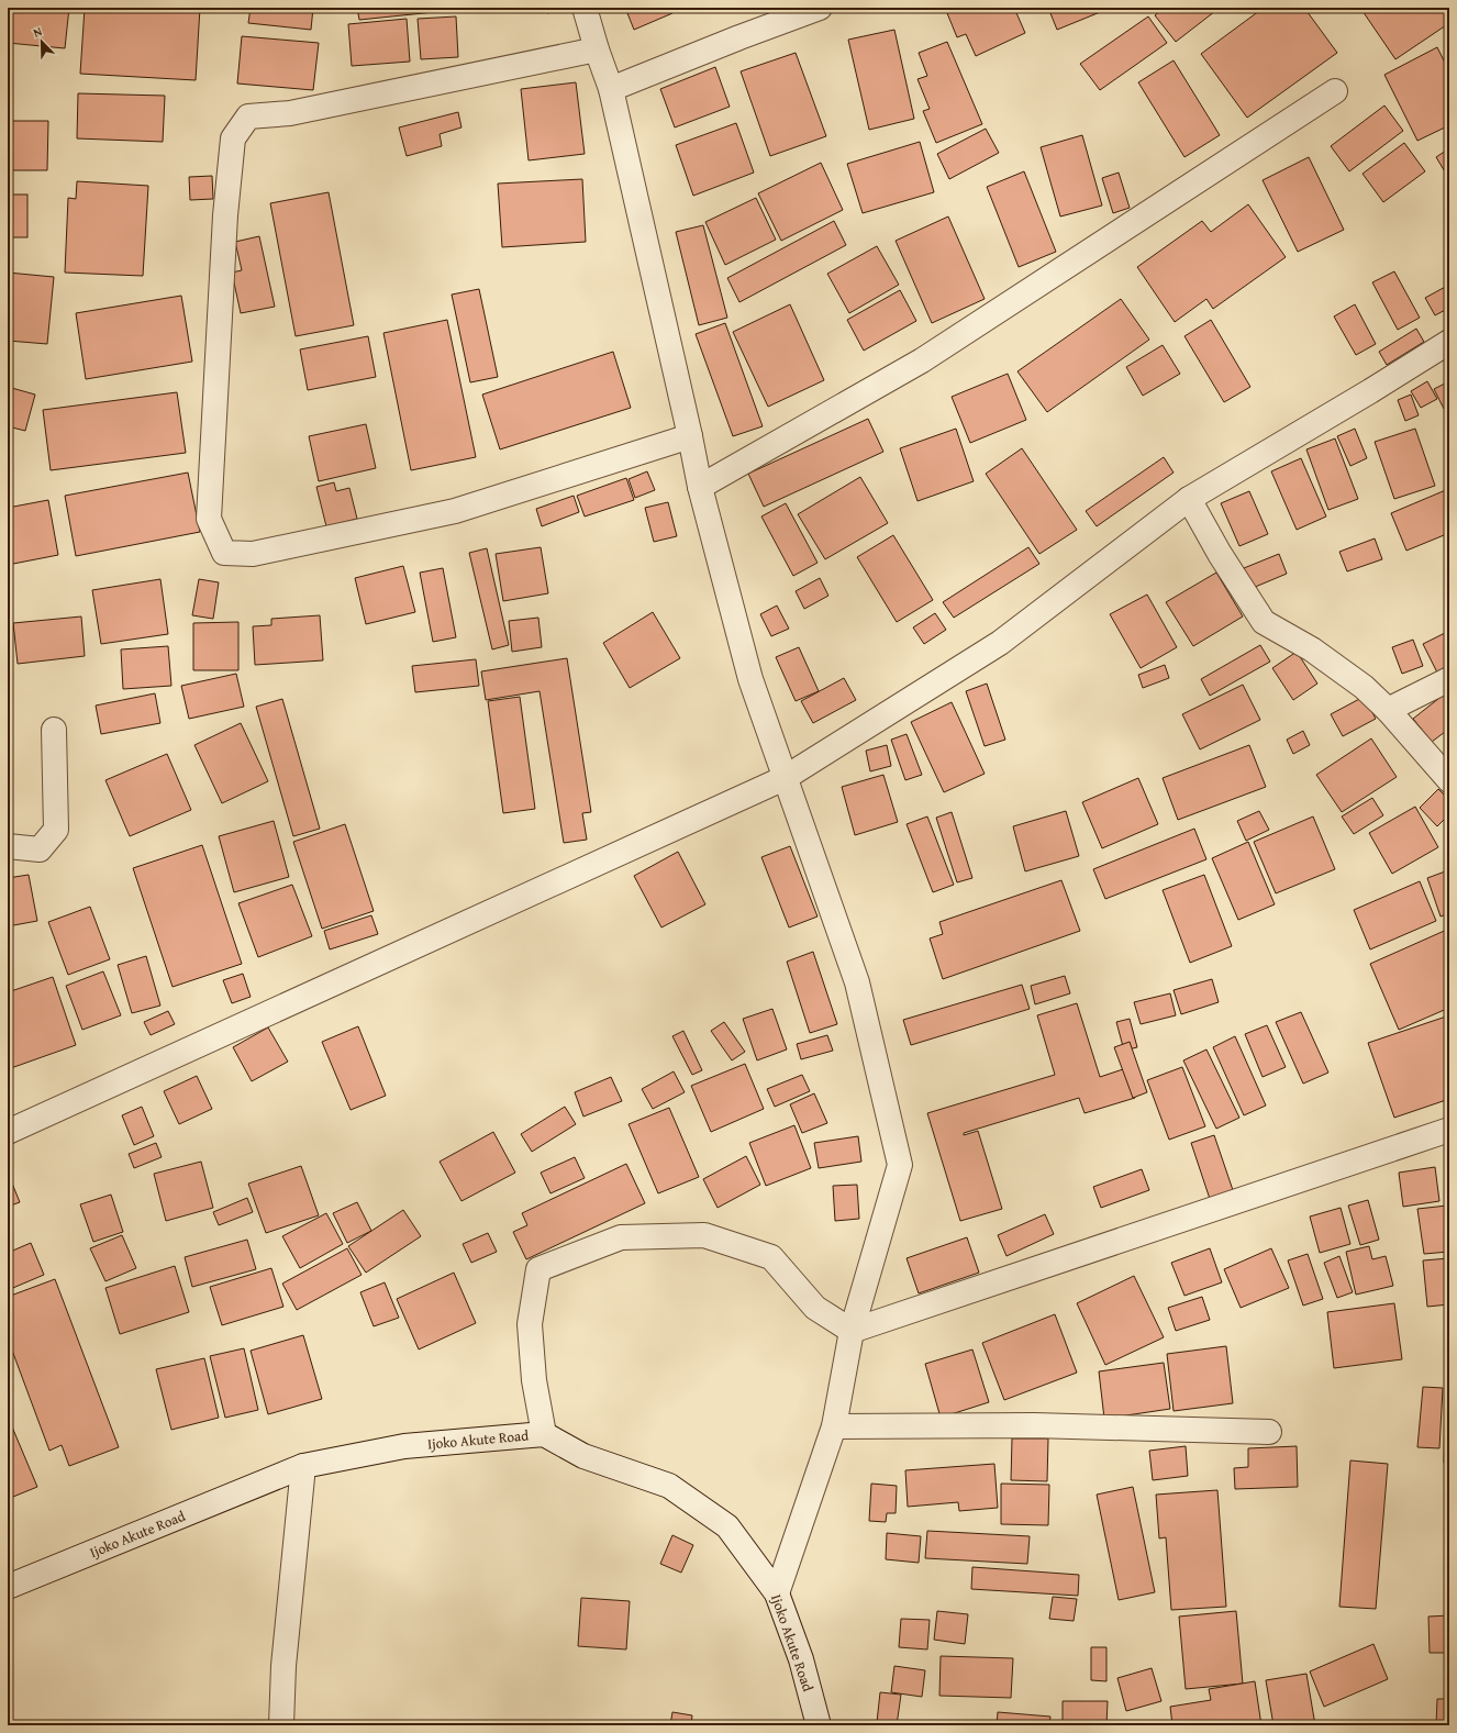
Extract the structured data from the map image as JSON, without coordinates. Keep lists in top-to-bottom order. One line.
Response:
{"streets":{"street":["Ijoko Akute Road"]},"north":"top left"}
